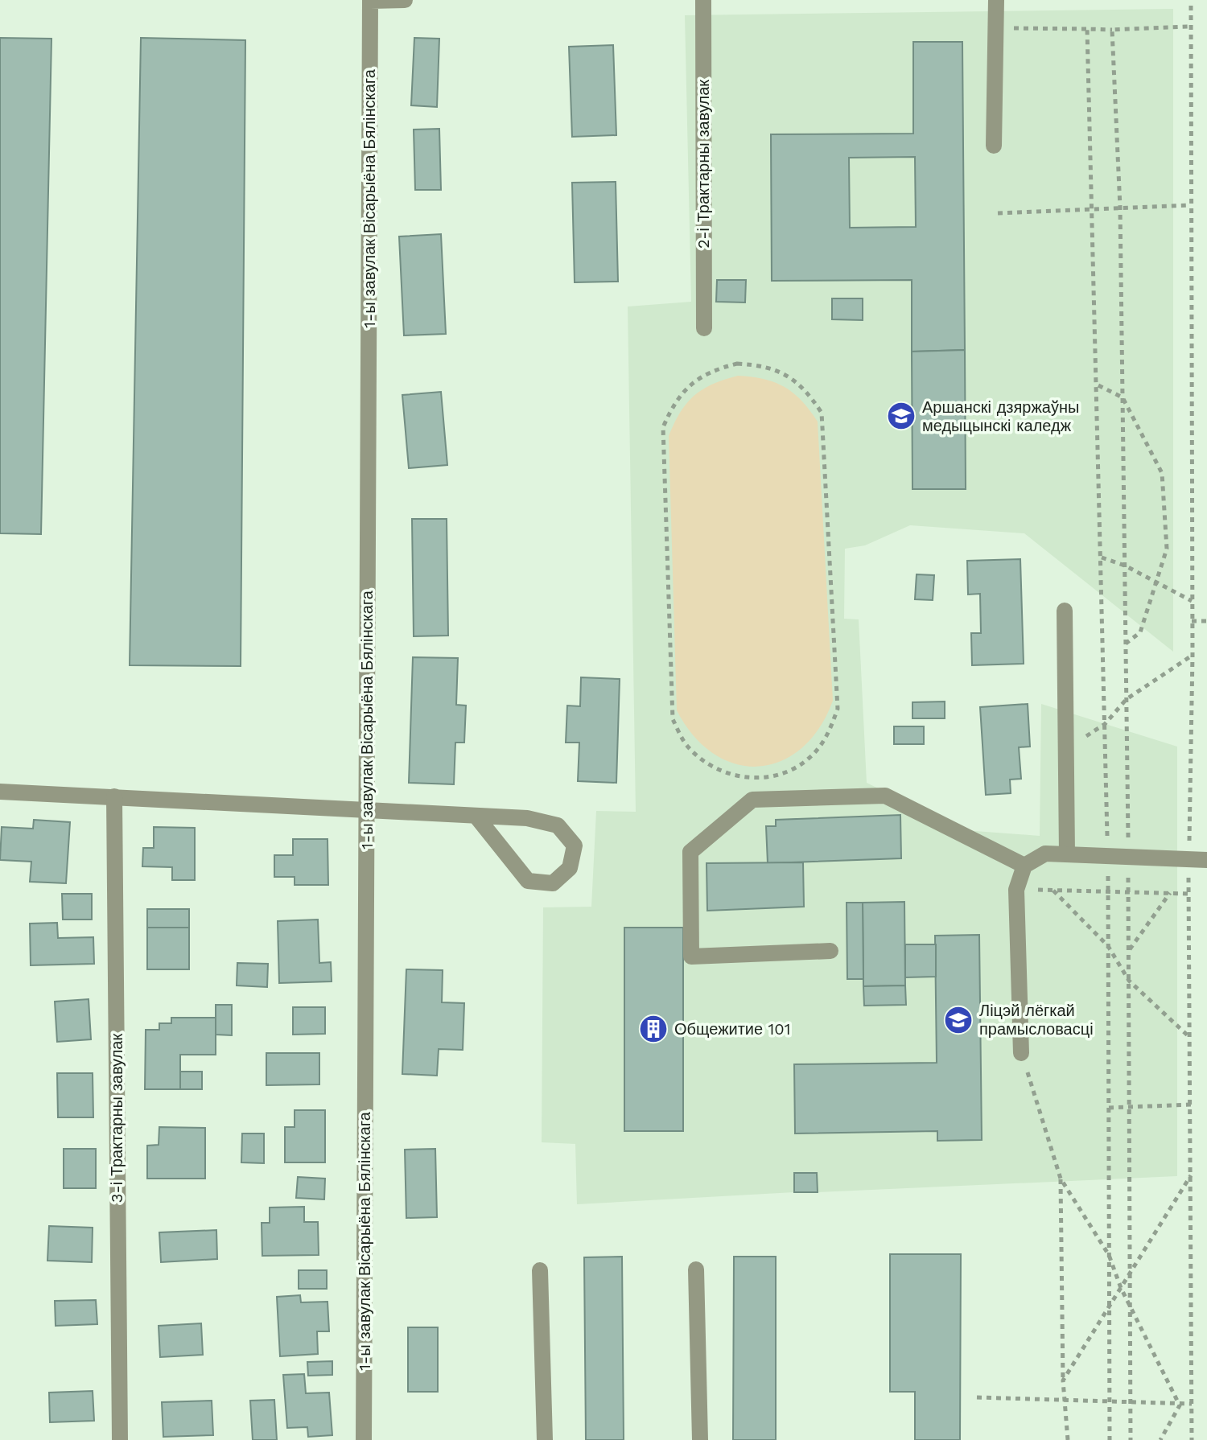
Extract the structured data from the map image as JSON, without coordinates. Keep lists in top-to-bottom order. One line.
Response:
{"streets":{"street":["2-і Трактарны завулак","1-ы завулак Вісарыёна Бялінскага","3-і Трактарны завулак"]},"places":{"school or university":["Аршанскі дзяржаўны медыцынскі каледж","Ліцэй лёгкай прамысловасці"],"building":["Общежитие 101"]}}
